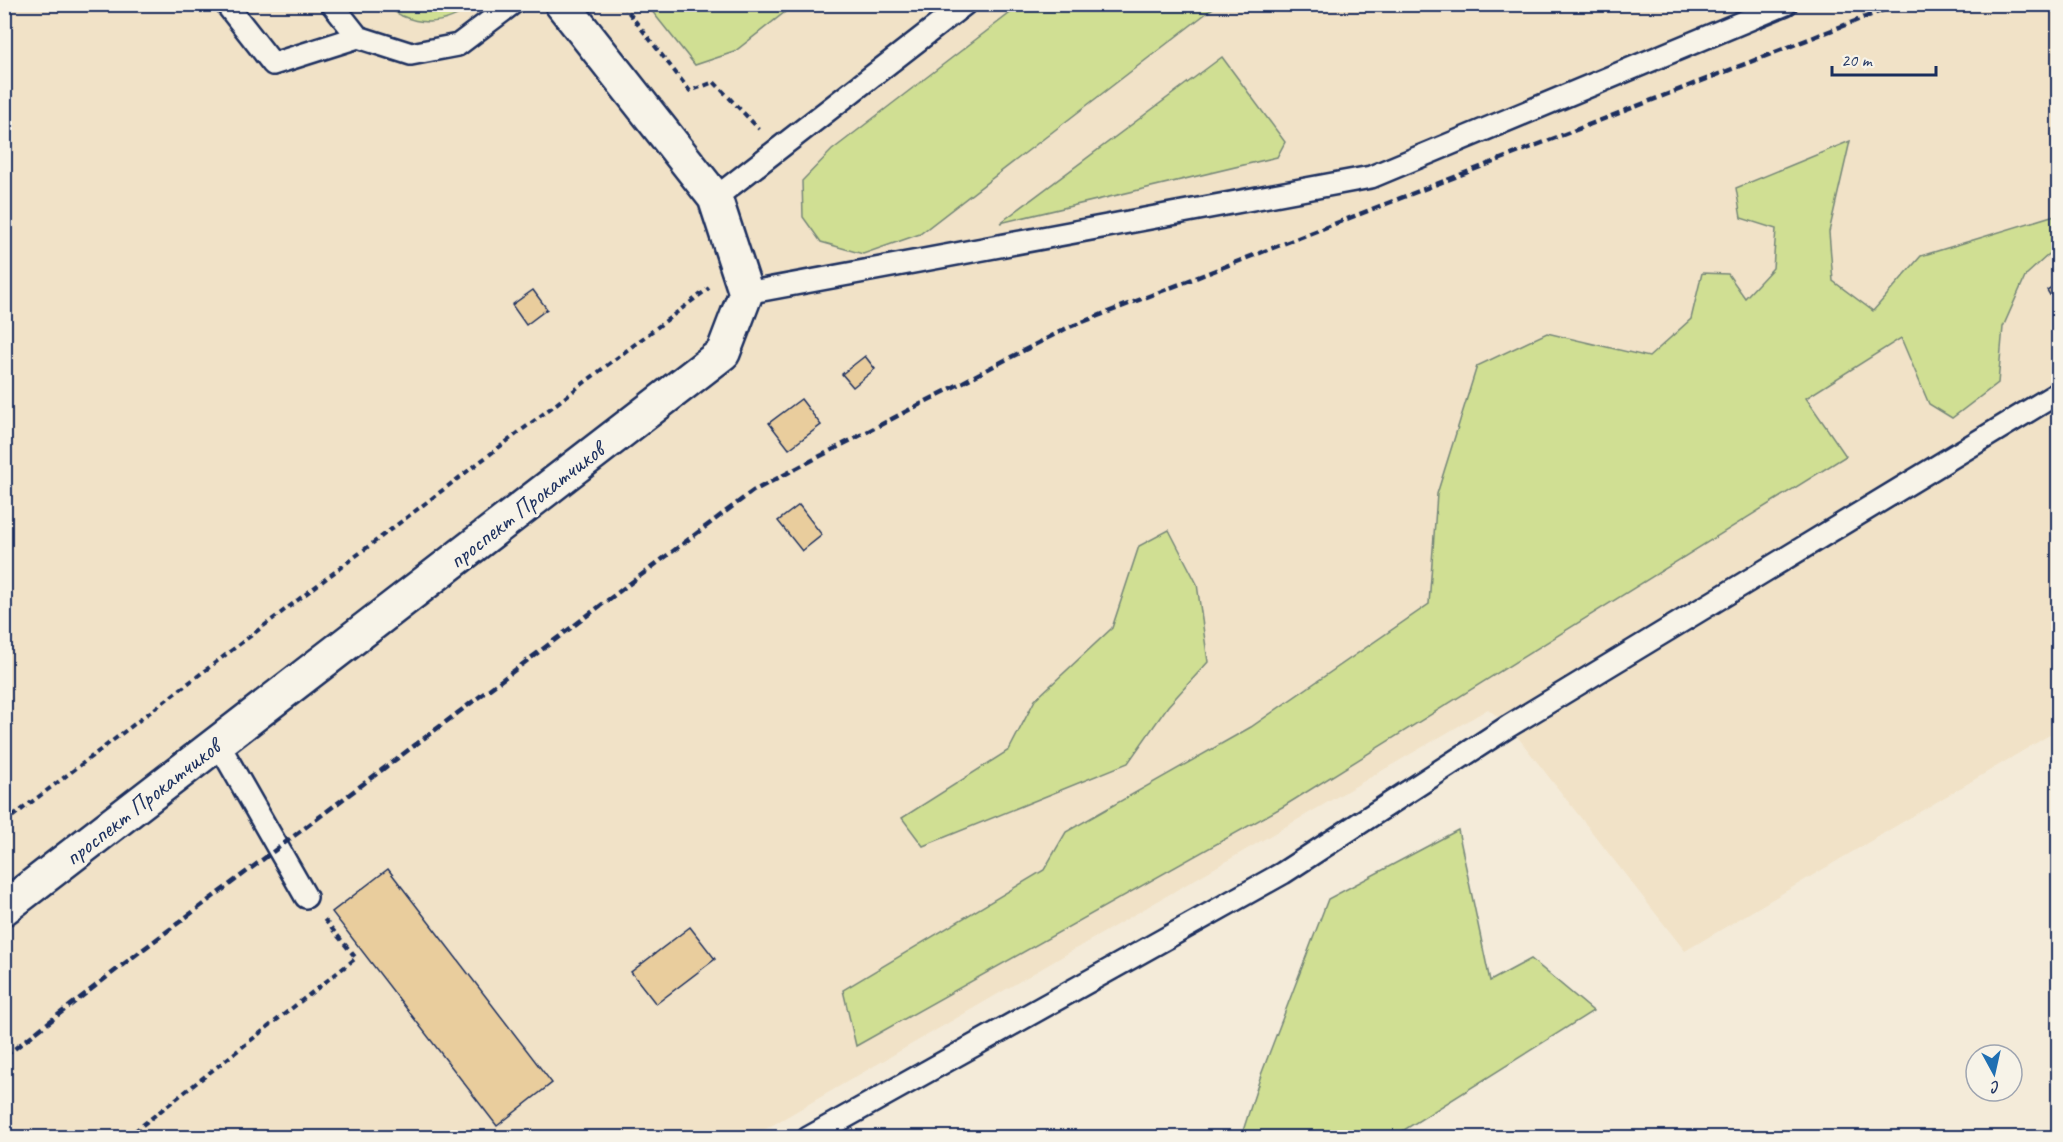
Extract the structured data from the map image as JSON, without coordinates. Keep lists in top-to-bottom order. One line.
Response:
{"streets":{"street":["проспект Прокатчиков"]},"scale_bar":"20 m","north":"bottom"}
